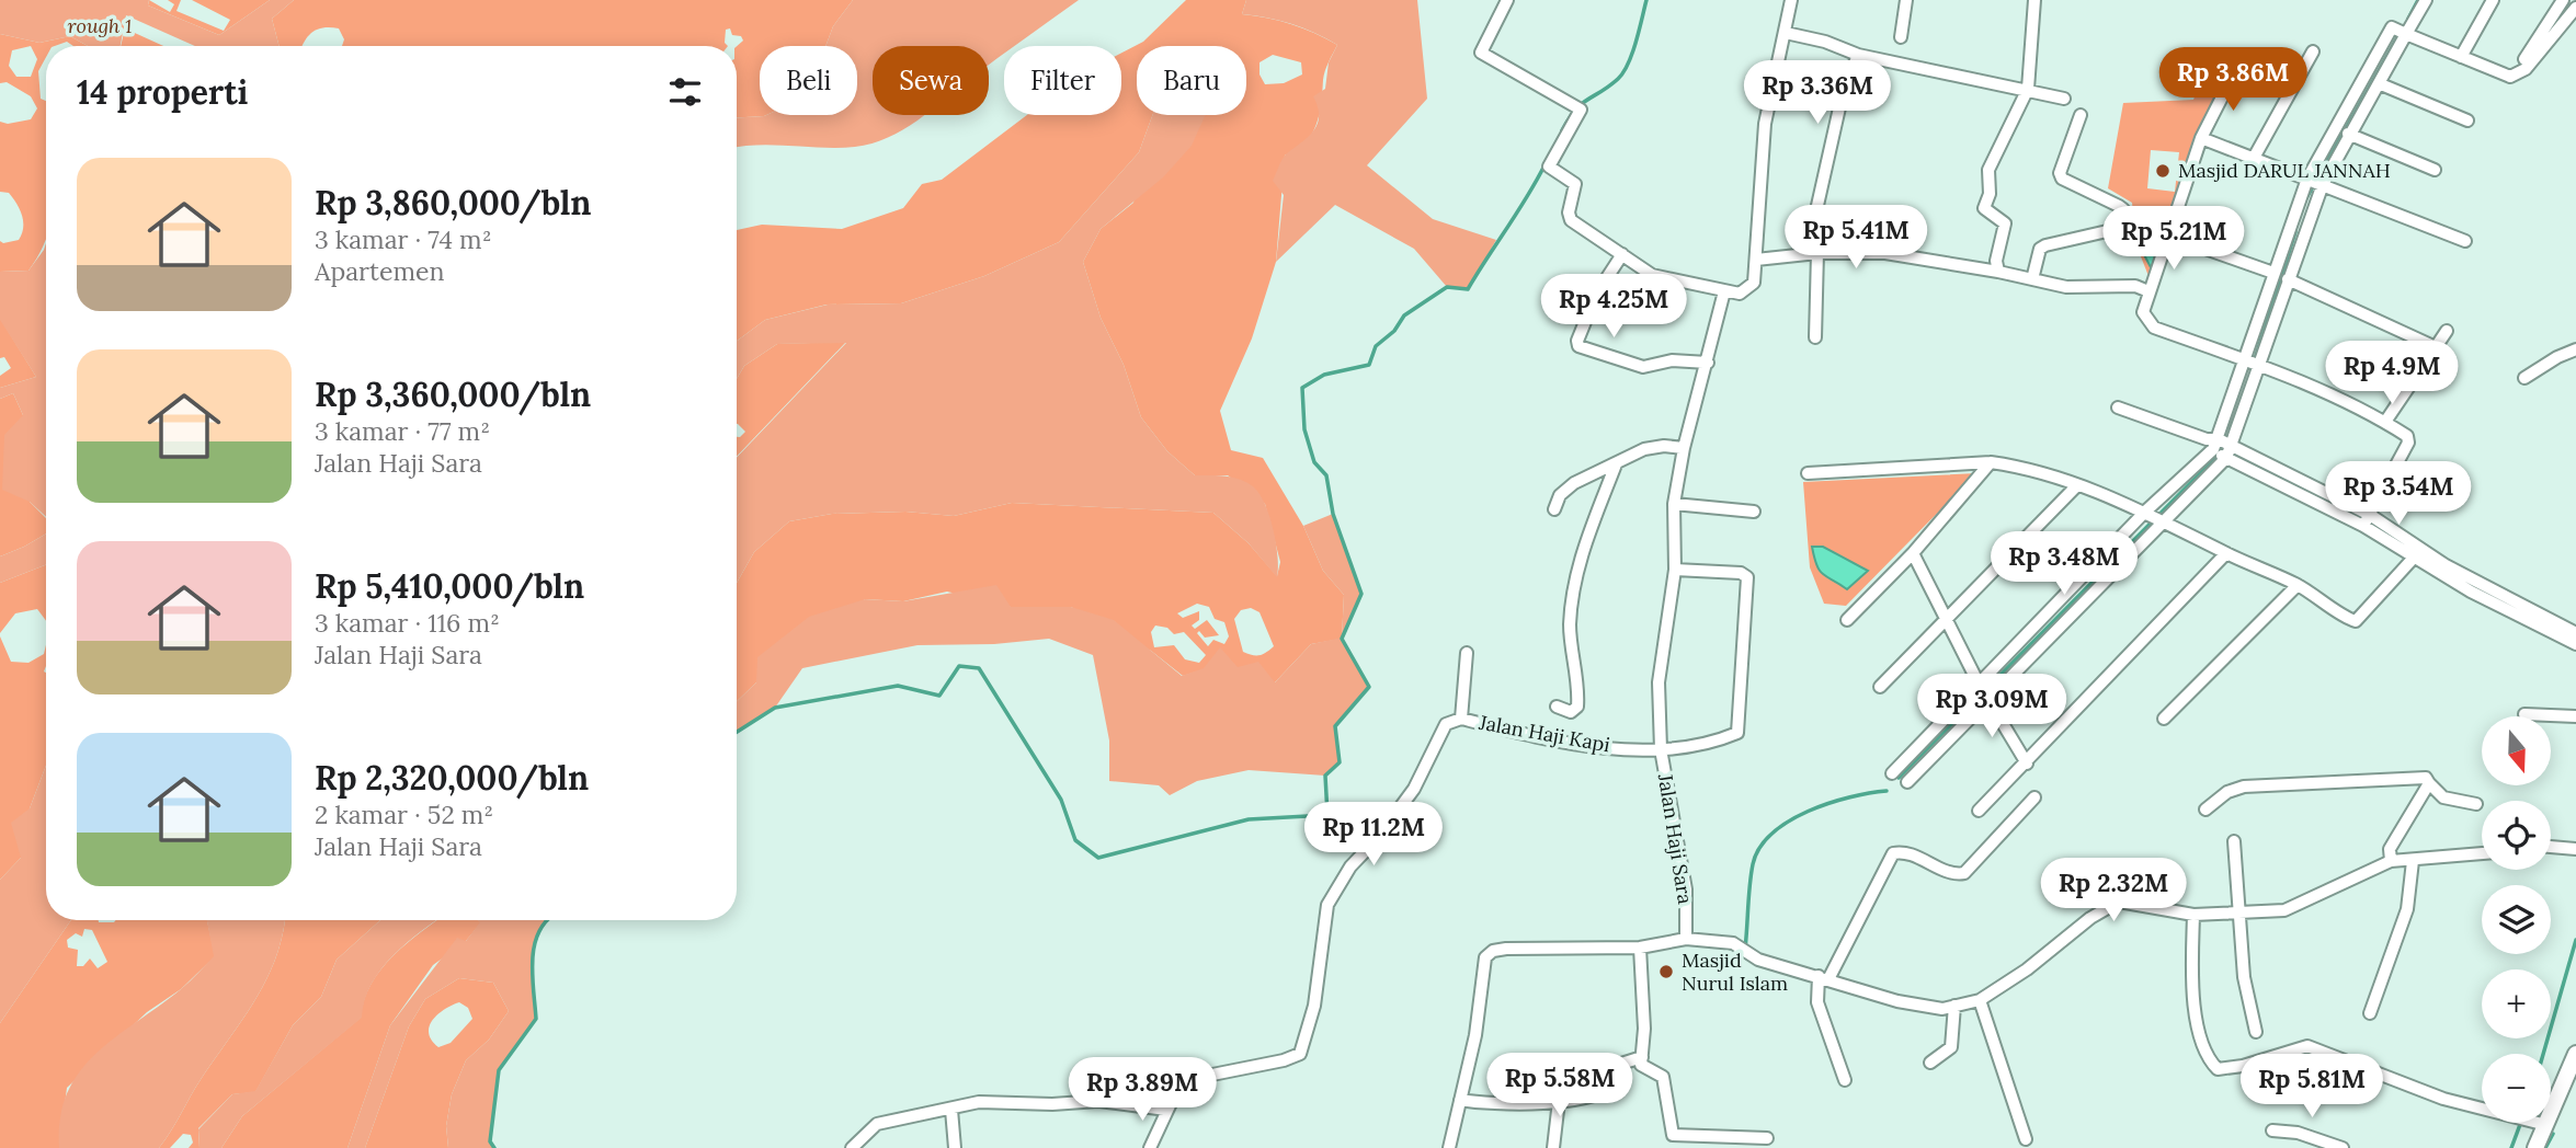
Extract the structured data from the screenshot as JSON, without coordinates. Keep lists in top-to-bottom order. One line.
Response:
{"streets":{"street":["Jalan Haji Kapi","Jalan Haji Sara"]},"crossings":[["Jalan Haji Kapi","Jalan Haji Sara"]],"parks":["rough 1"],"places":["Masjid DARUL JANNAH","Masjid Nurul Islam"],"north":"bottom","page":{"chip":["Beli","Sewa","Filter","Baru"],"heading":"14 properti","price":["Rp 3.86M","Rp 3.36M","Rp 5.41M","Rp 5.21M","Rp 4.25M","Rp 4.9M","Rp 3.54M","Rp 3.48M","Rp 3.09M","Rp 11.2M","Rp 2.32M","Rp 5.58M","Rp 5.81M","Rp 3.89M"],"list":[{"name":"Rp 3,860,000/bln","note":"3 kamar · 74 m² · Apartemen"},{"name":"Rp 3,360,000/bln","note":"3 kamar · 77 m² · Jalan Haji Sara"},{"name":"Rp 5,410,000/bln","note":"3 kamar · 116 m² · Jalan Haji Sara"},{"name":"Rp 2,320,000/bln","note":"2 kamar · 52 m² · Jalan Haji Sara"}],"map_buttons":["+","−"]}}
